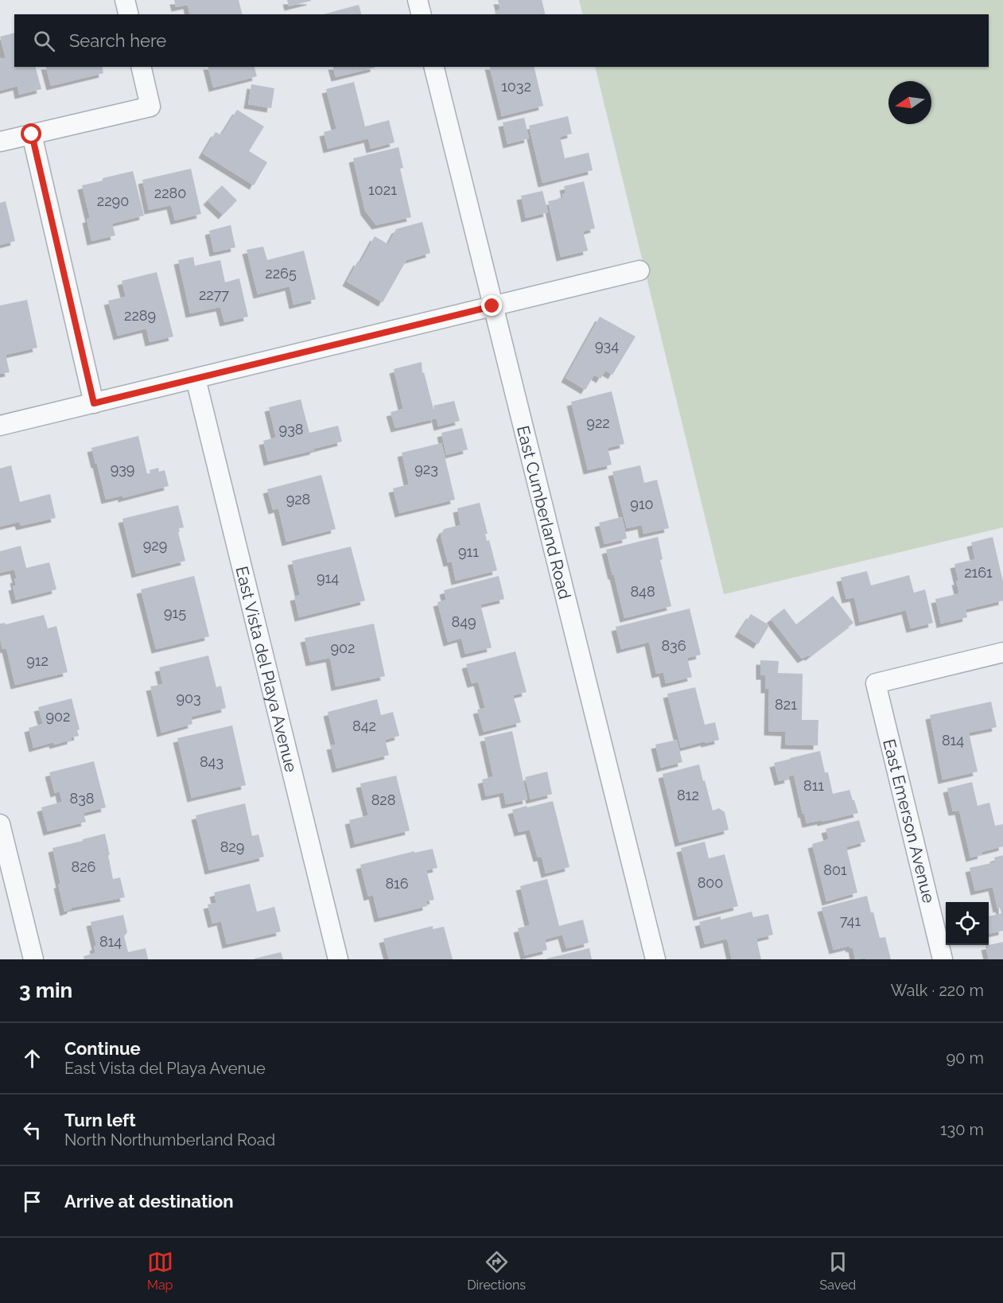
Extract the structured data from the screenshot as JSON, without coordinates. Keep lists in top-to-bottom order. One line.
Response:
{"streets":{"street":["East Cumberland Road","East Vista del Playa Avenue","East Emerson Avenue"]},"house_numbers":["1032","1021","2280","2290","2265","2277","2289","934","922","938","939","923","928","910","929","911","2161","914","848","915","849","836","902","912","903","821","902","842","814","843","811","812","838","828","829","826","801","800","816","741","814"],"north":"left","page":{"search":"Search here","heading":["3 min","Walk · 220 m"],"list":[["Continue","East Vista del Playa Avenue","90 m"],["Turn left","North Northumberland Road","130 m"],"Arrive at destination"],"nav":["Map","Directions","Saved"]}}
